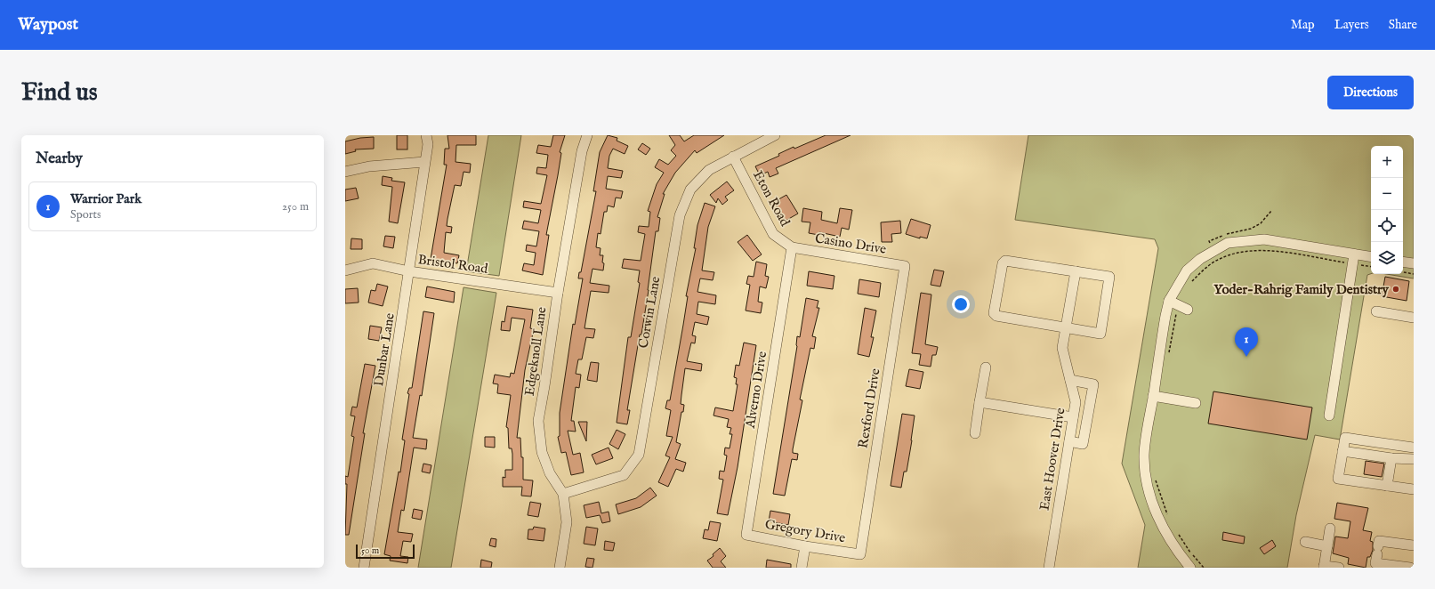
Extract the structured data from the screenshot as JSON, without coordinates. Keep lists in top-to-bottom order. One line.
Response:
{"streets":{"street":["Eton Road","Casino Drive","Bristol Road","Corwin Lane","Dunbar Lane","Edgeknoll Lane","Alverno Drive","Rexford Drive","East Hoover Drive","Gregory Drive"]},"crossings":[["Eton Road","Casino Drive"],["Eton Road","Corwin Lane"],["Eton Road","Alverno Drive"],["Casino Drive","Alverno Drive"],["Casino Drive","Rexford Drive"],["Bristol Road","Dunbar Lane"],["Bristol Road","Edgeknoll Lane"],["Corwin Lane","Edgeknoll Lane"],["Alverno Drive","Gregory Drive"],["Rexford Drive","Gregory Drive"]],"places":["Yoder-Rahrig Family Dentistry"],"scale_bar":"50 m","page":{"header":"Waypost","nav":["Map","Layers","Share"],"buttons":"Directions","title":"Find us","heading":"Nearby","map_buttons":["+","−"],"list":[{"mark":"1","name":"Warrior Park","note":"Sports","value":"250 m"}],"pins":"1","scale":"50 m"}}
